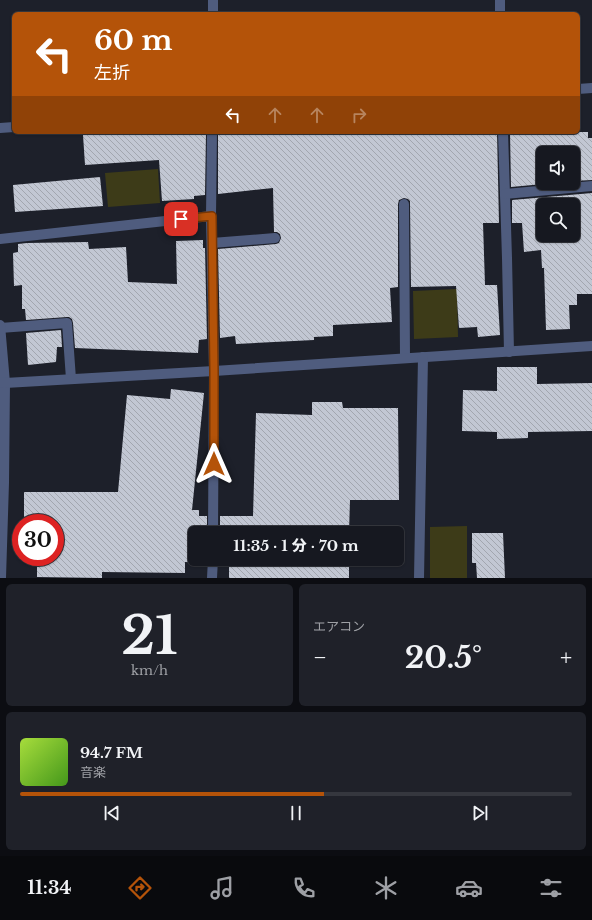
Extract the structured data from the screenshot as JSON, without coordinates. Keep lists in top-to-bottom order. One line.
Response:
{"page":{"turn":["60 m","左折"],"limit":"30","trip":"11:35 · 1 分 · 70 m","tile":[["21","km/h"],"エアコン"],"heat":["−","20.5°","+"],"song":["94.7 FM","音楽"],"tabs":"11:34"}}
